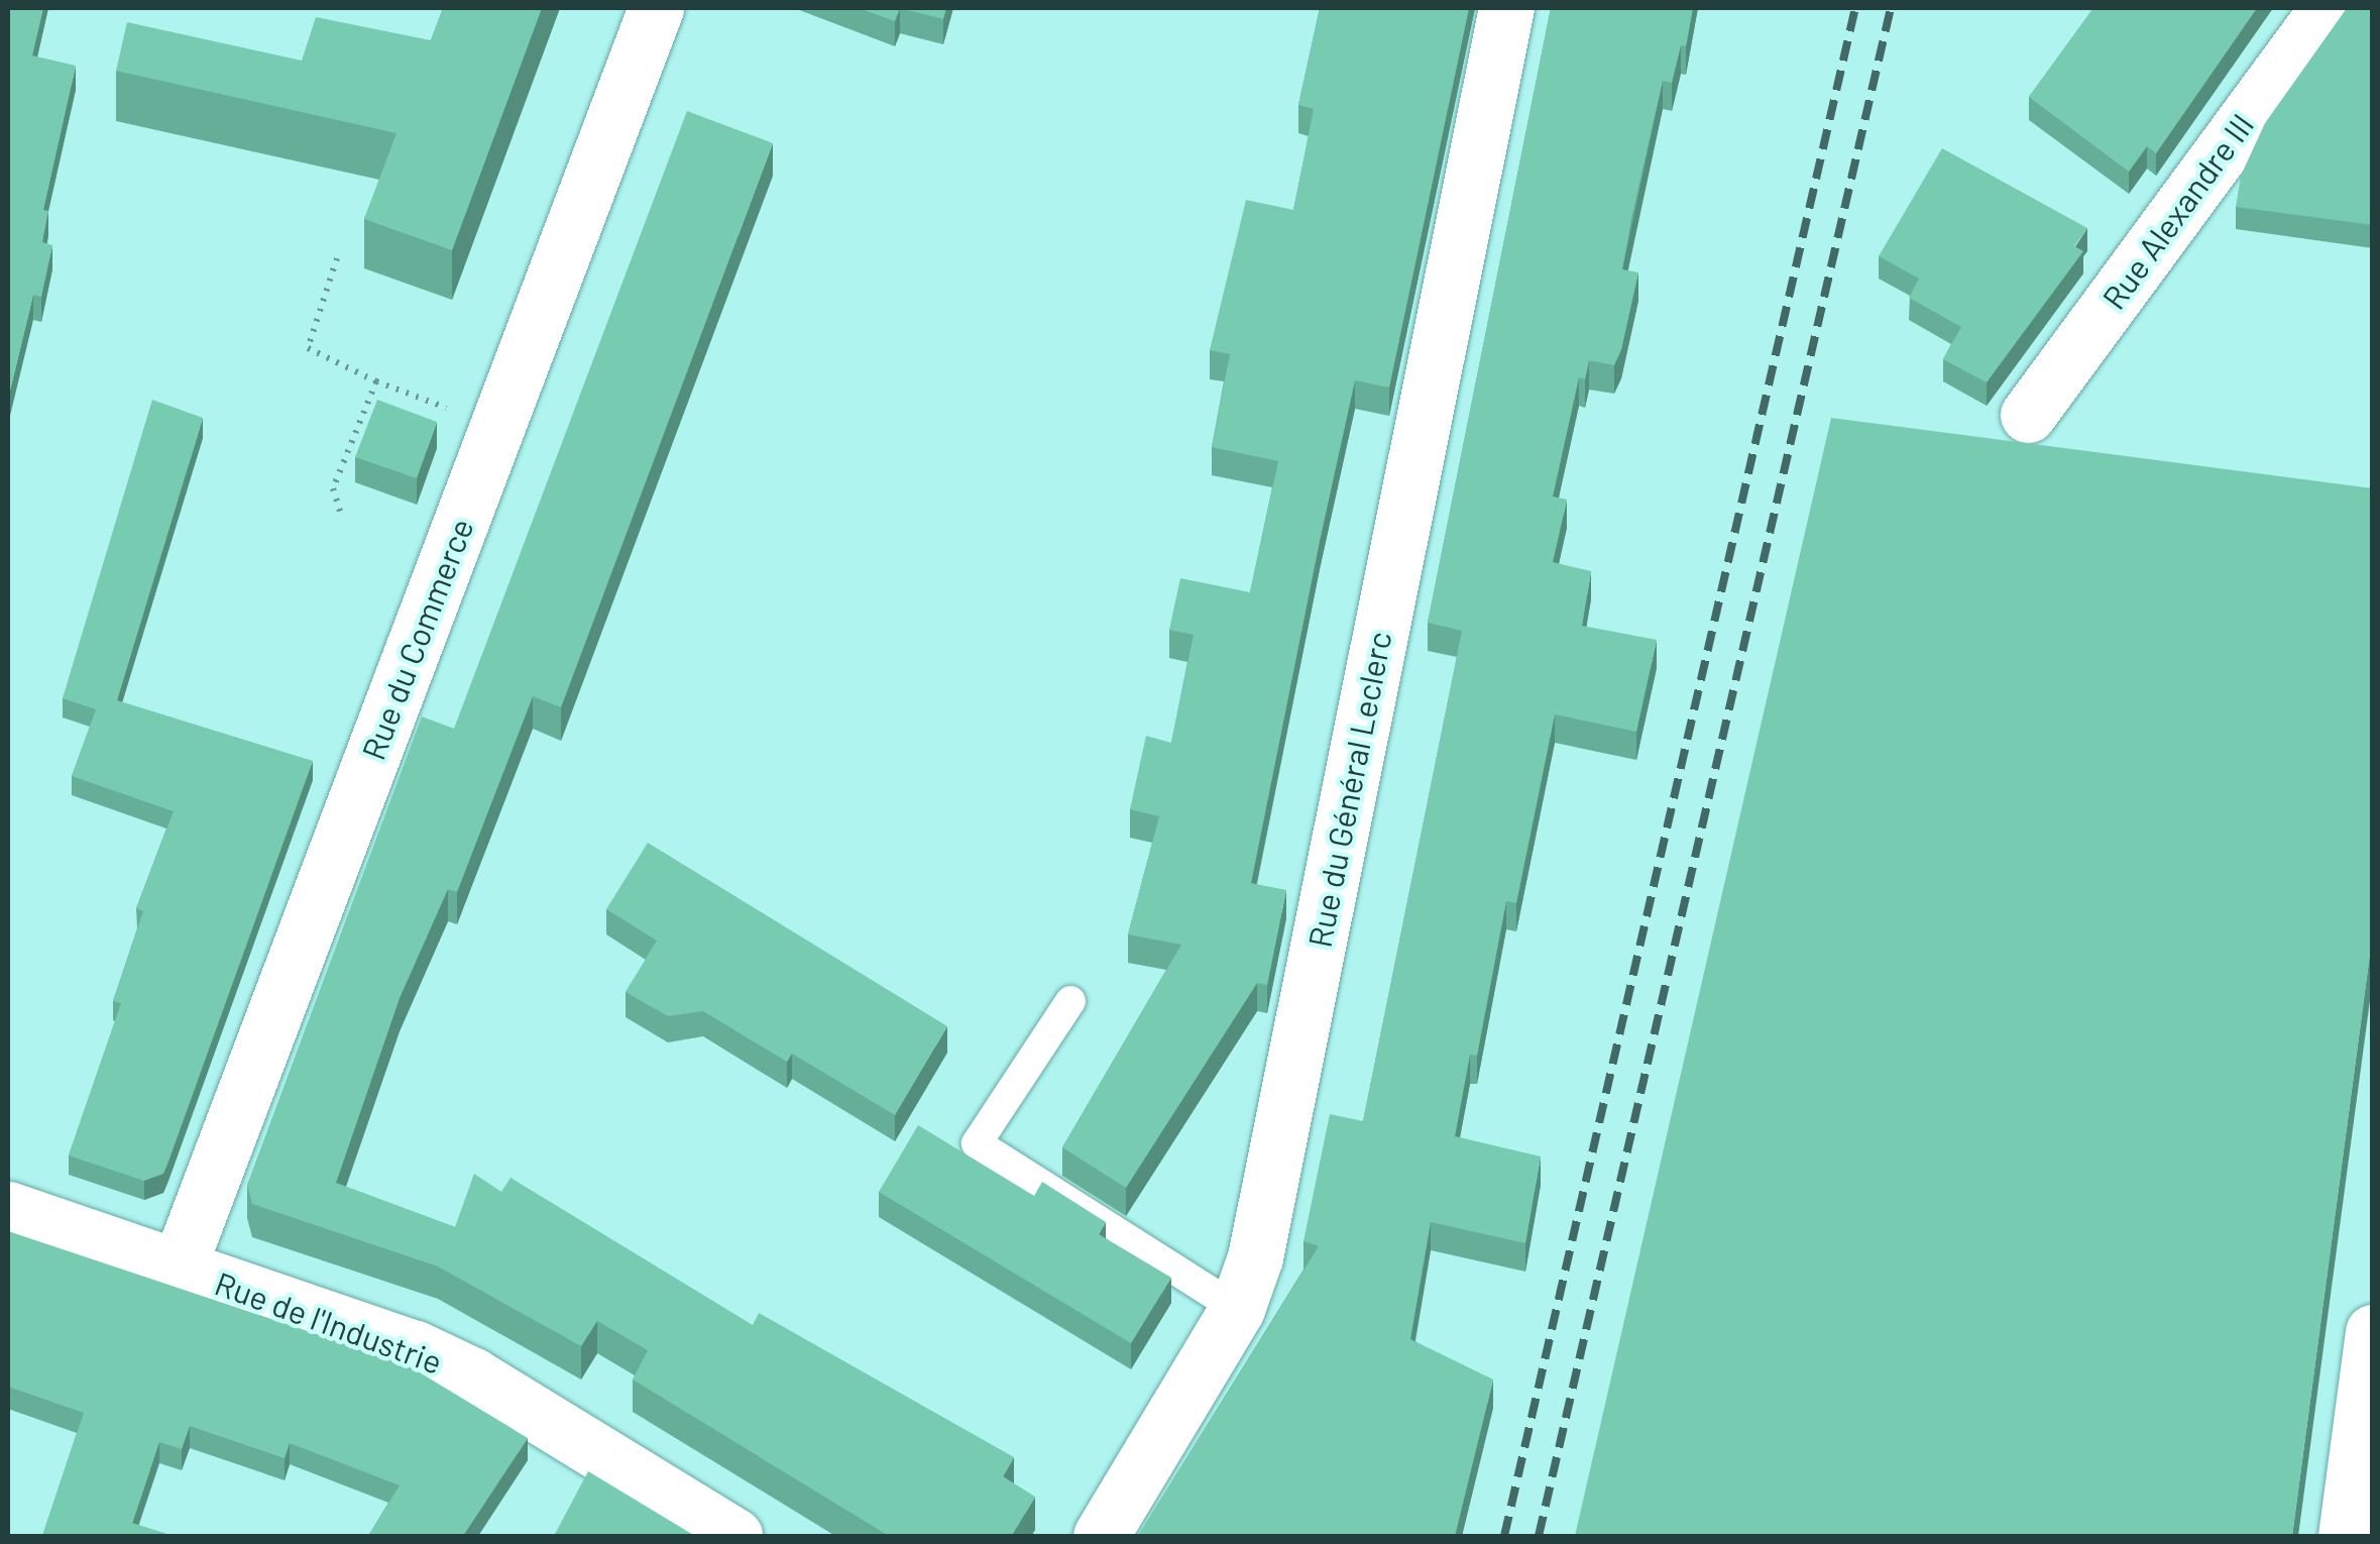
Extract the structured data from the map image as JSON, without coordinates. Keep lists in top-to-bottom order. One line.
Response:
{"streets":{"street":["Rue Alexandre III","Rue du Commerce","Rue du Général Leclerc","Rue de l'Industrie"]},"crossings":[["Rue du Commerce","Rue de l'Industrie"]]}
